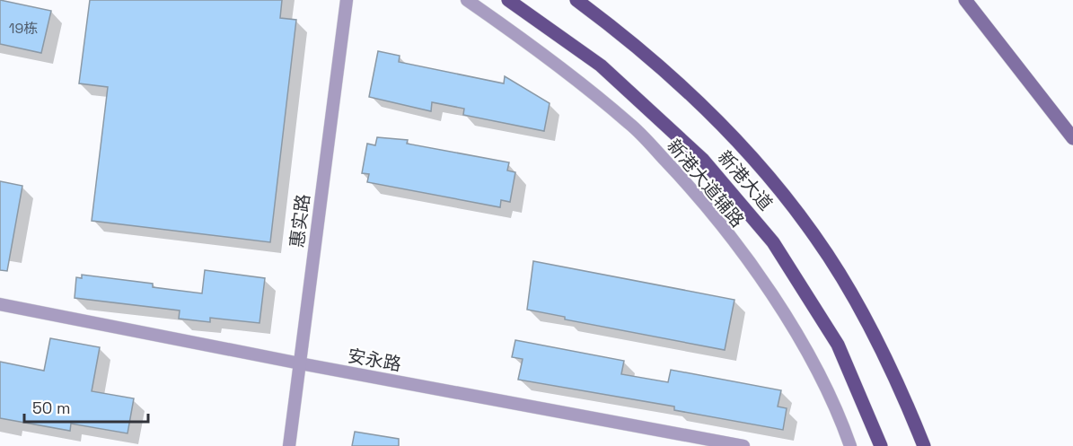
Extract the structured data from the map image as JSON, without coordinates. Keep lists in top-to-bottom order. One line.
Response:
{"streets":{"main road":["新港大道"],"street":["新港大道辅路","惠实路","安永路"]},"crossings":[["惠实路","安永路"]],"house_numbers":["19栋"],"scale_bar":"50 m"}
